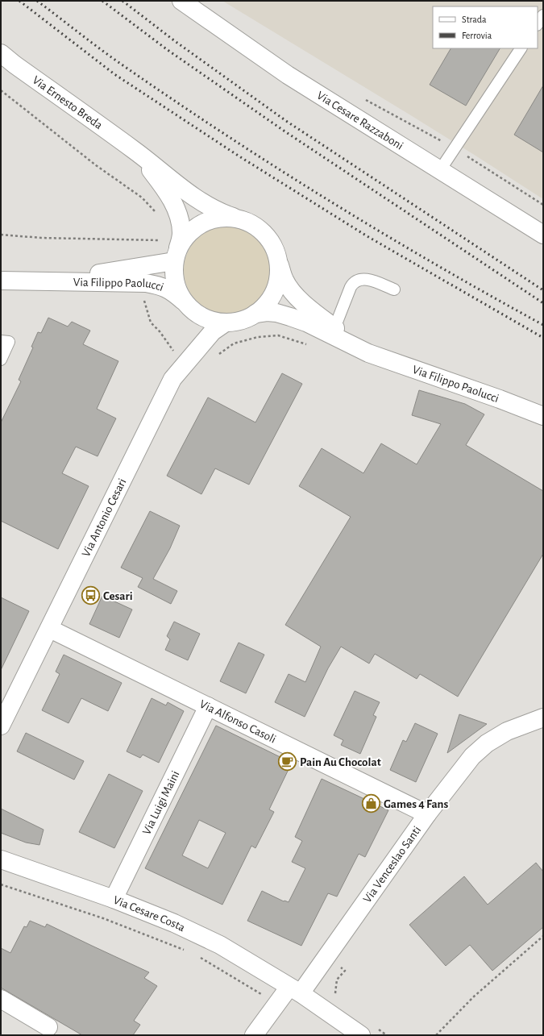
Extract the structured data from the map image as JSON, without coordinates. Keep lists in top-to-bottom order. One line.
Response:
{"streets":{"street":["Via Ernesto Breda","Via Cesare Razzaboni","Via Filippo Paolucci","Via Antonio Cesari","Via Alfonso Casoli","Via Luigi Maini","Via Venceslao Santi","Via Cesare Costa"]},"crossings":[["Via Ernesto Breda","Via Filippo Paolucci"],["Via Ernesto Breda","Via Antonio Cesari"],["Via Filippo Paolucci","Via Antonio Cesari"],["Via Antonio Cesari","Via Alfonso Casoli"],["Via Alfonso Casoli","Via Luigi Maini"],["Via Alfonso Casoli","Via Venceslao Santi"],["Via Luigi Maini","Via Cesare Costa"],["Via Venceslao Santi","Via Cesare Costa"]],"places":{"bus stop":["Cesari"],"cafe":["Pain Au Chocolat"],"shop":["Games 4 Fans"]},"legend":["Strada","Ferrovia"]}
